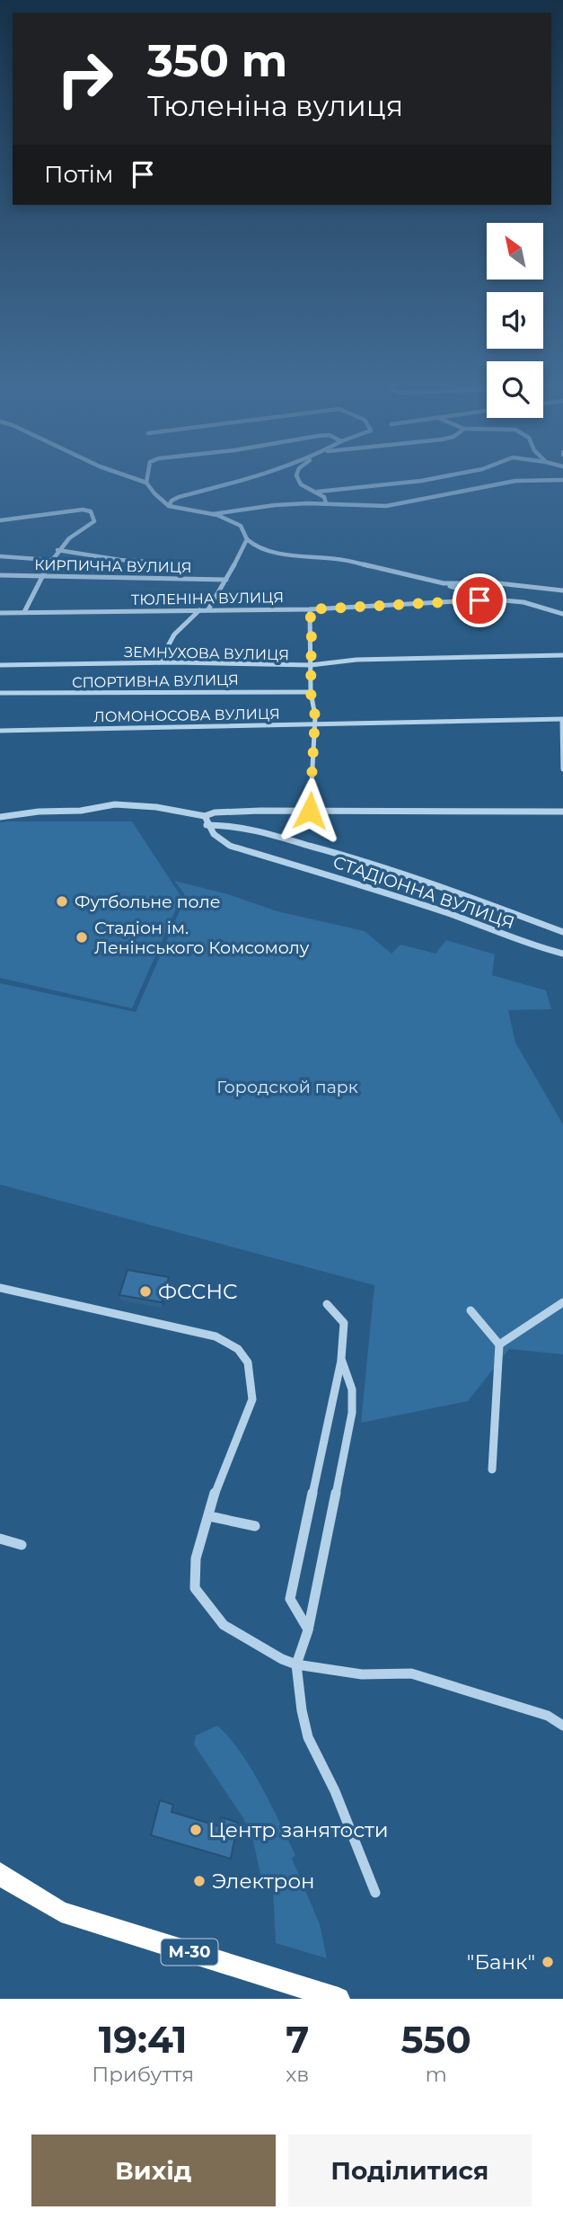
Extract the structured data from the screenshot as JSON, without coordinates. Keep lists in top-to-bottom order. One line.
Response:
{"streets":{"highway":["М-30"],"street":["КИРПИЧНА ВУЛИЦЯ","ТЮЛЕНІНА ВУЛИЦЯ","ЗЕМНУХОВА ВУЛИЦЯ","СПОРТИВНА ВУЛИЦЯ","ЛОМОНОСОВА ВУЛИЦЯ","СТАДІОННА ВУЛИЦЯ"]},"parks":["Городской парк"],"places":["Футбольне поле","Стадіон ім. Ленінського Комсомолу","ФССНС","Центр занятости","Электрон","\"Банк\""],"north":"top left","page":{"turn":["350 m","Тюленіна вулиця"],"then":"Потім","eta":["19:41","Прибуття","7","хв","550","m"],"buttons":["Вихід","Поділитися"]}}
